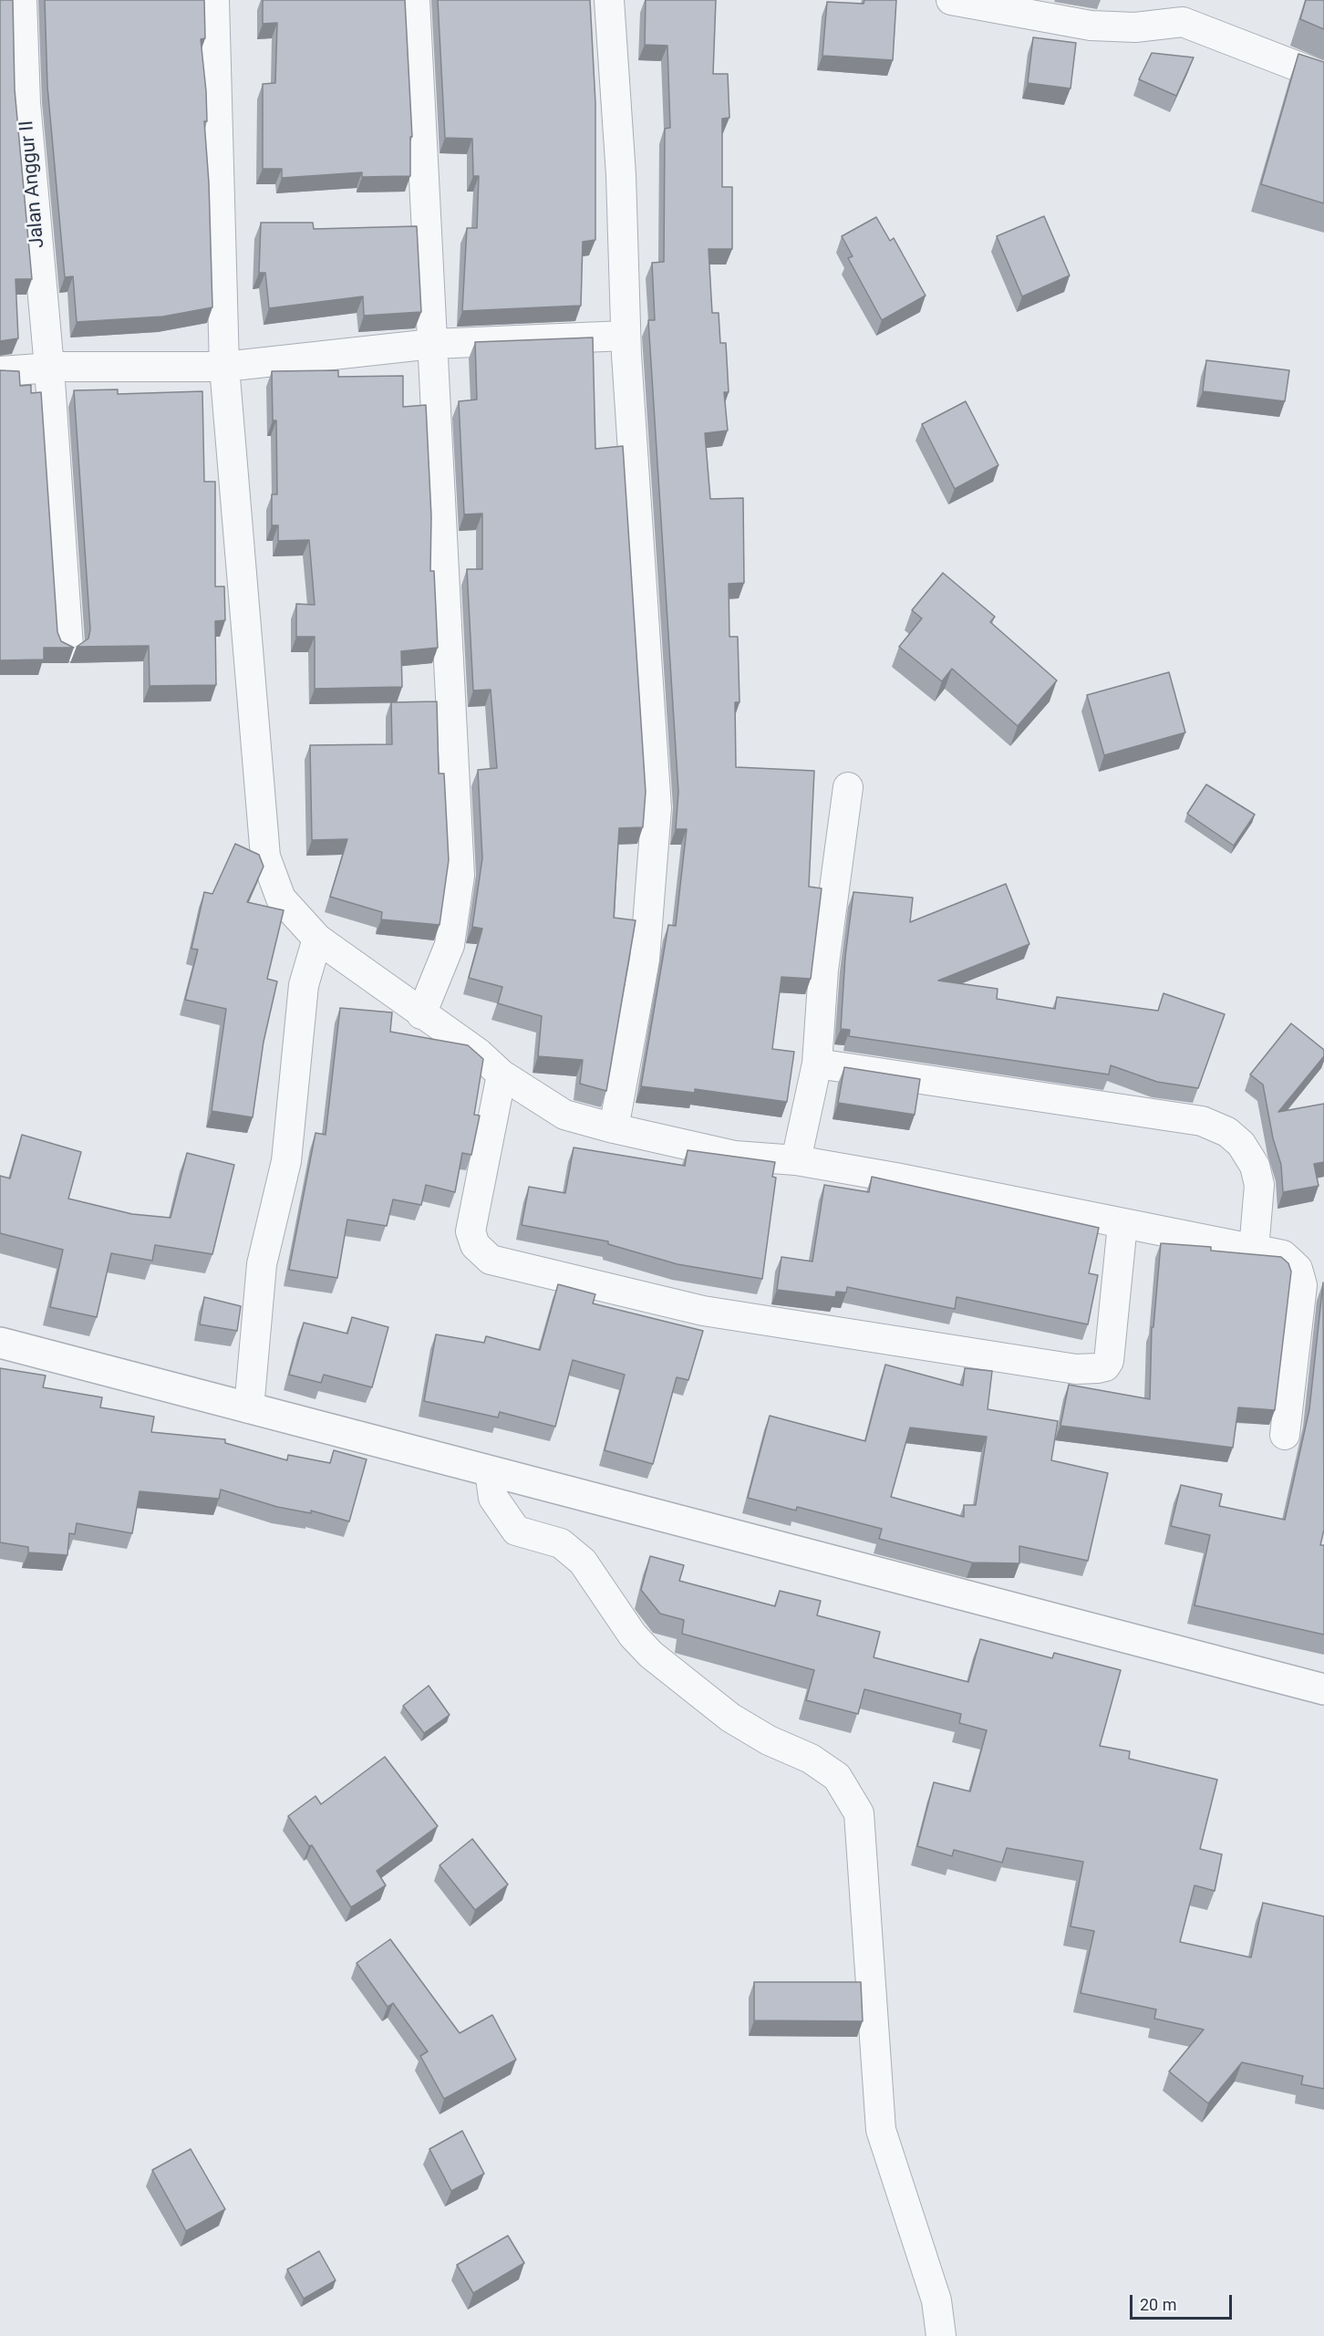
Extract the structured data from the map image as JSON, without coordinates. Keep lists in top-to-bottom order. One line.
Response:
{"streets":{"street":["Jalan Anggur II"]},"scale_bar":"20 m"}
